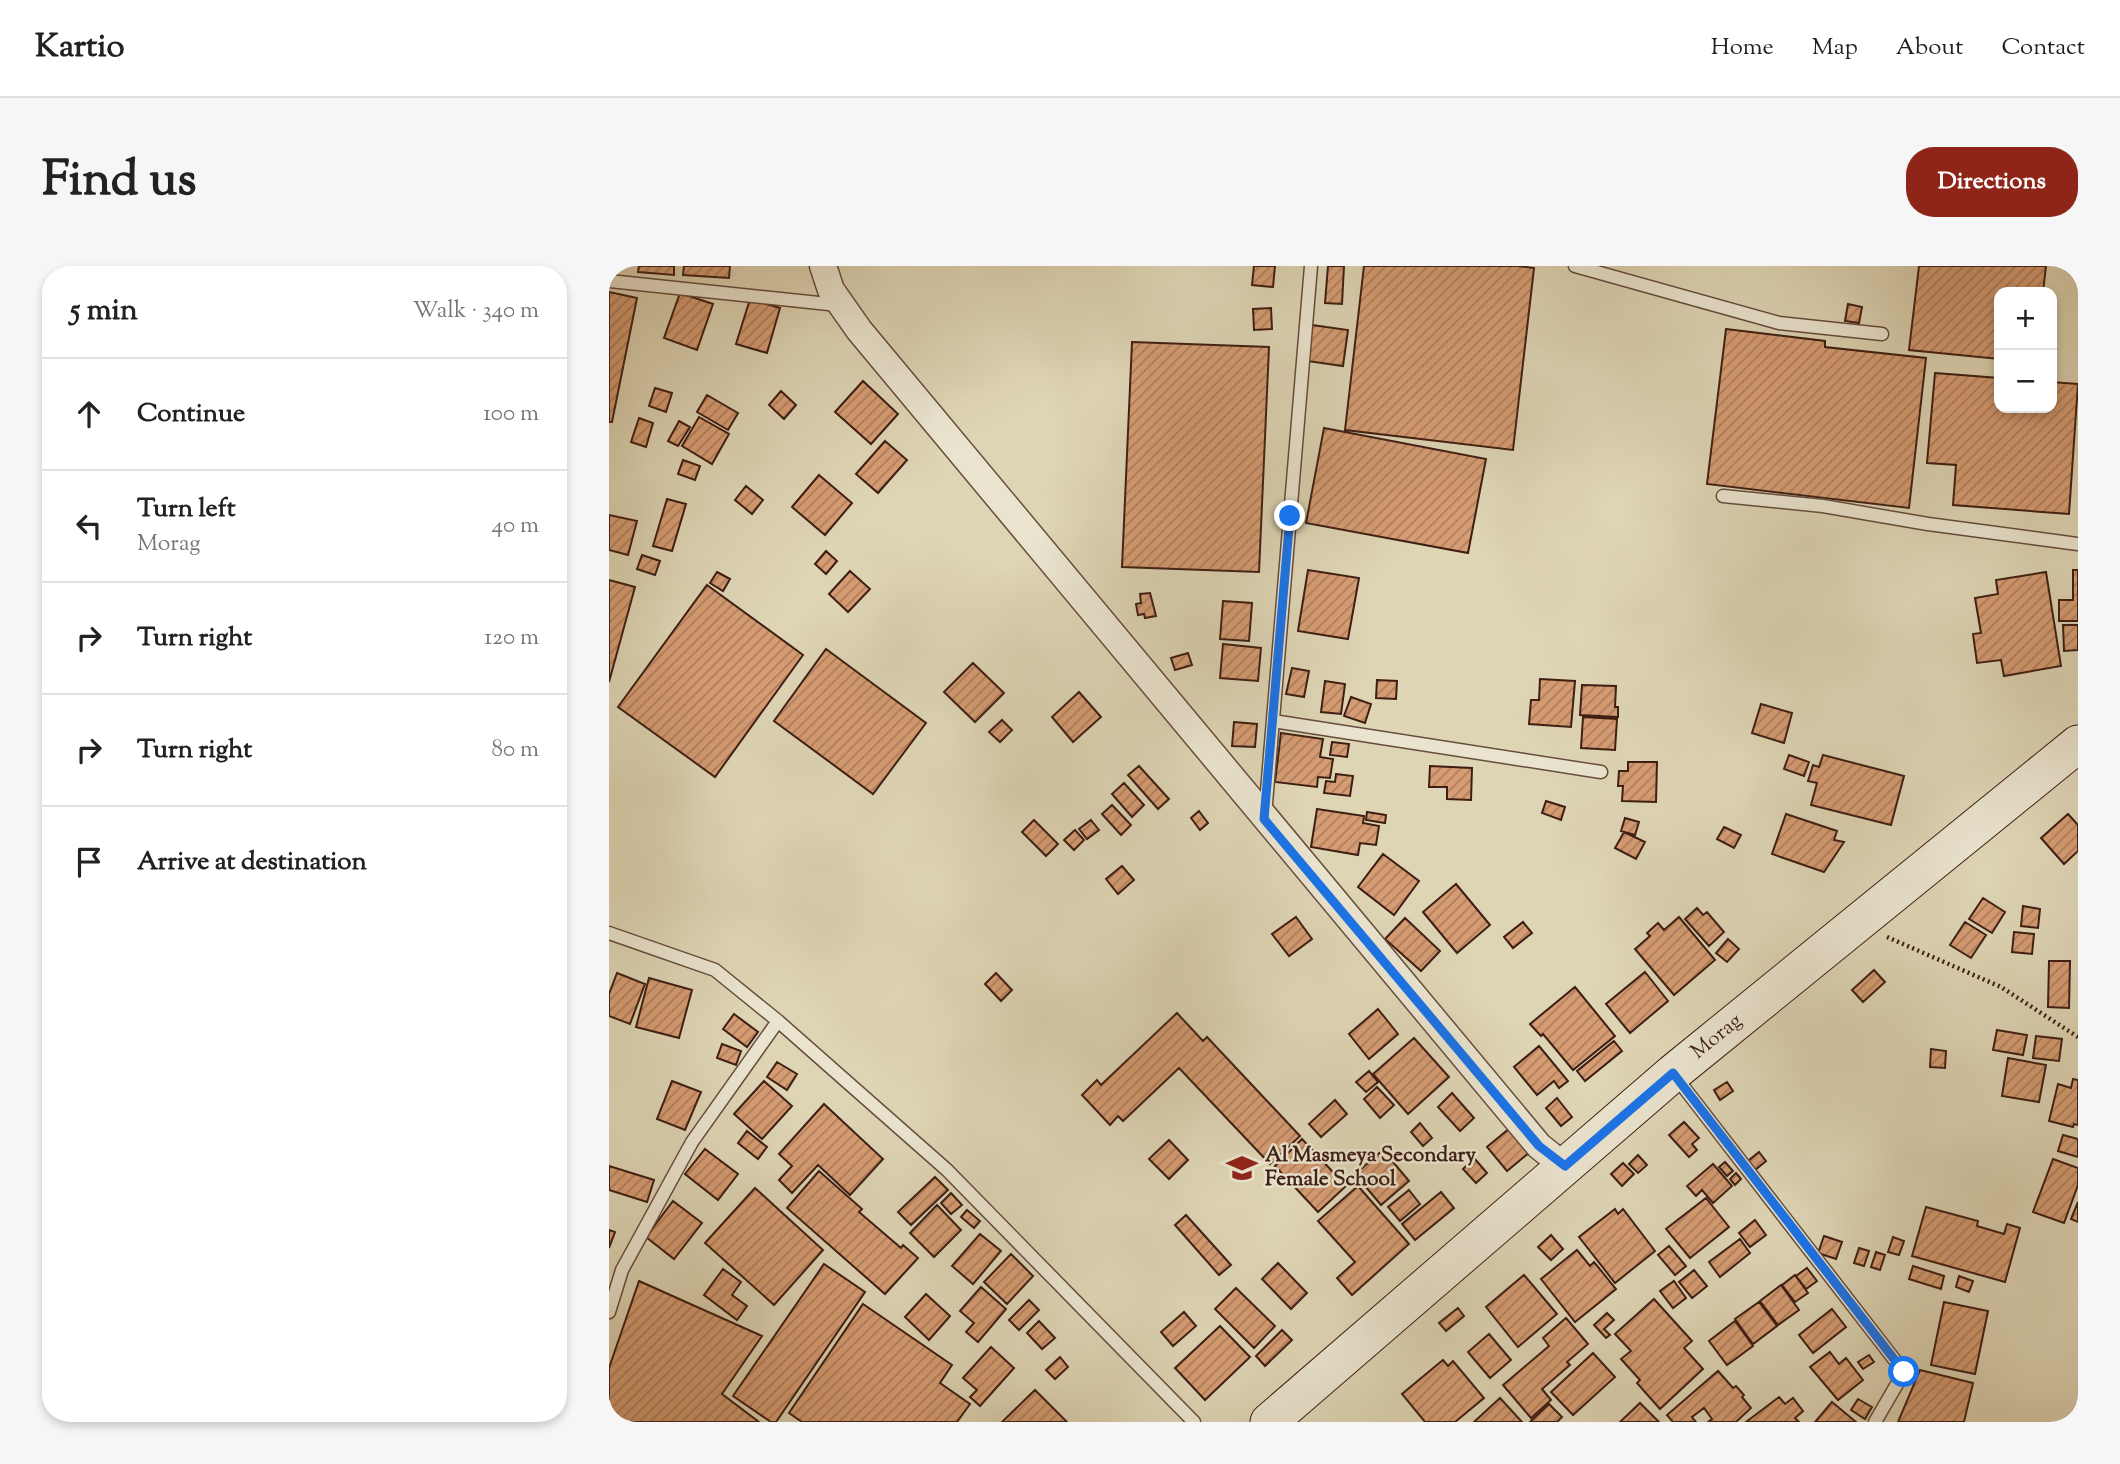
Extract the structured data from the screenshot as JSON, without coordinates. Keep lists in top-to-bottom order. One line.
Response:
{"streets":{"main road":["Morag"]},"places":{"school or university":["Al Masmeya Secondary Female School"]},"page":{"header":"Kartio","nav":["Home","Map","About","Contact"],"title":"Find us","buttons":"Directions","heading":["5 min","Walk · 340 m"],"map_buttons":["+","−"],"list":[["Continue","100 m"],["Turn left","Morag","40 m"],["Turn right","120 m"],["Turn right","80 m"],"Arrive at destination"]}}
